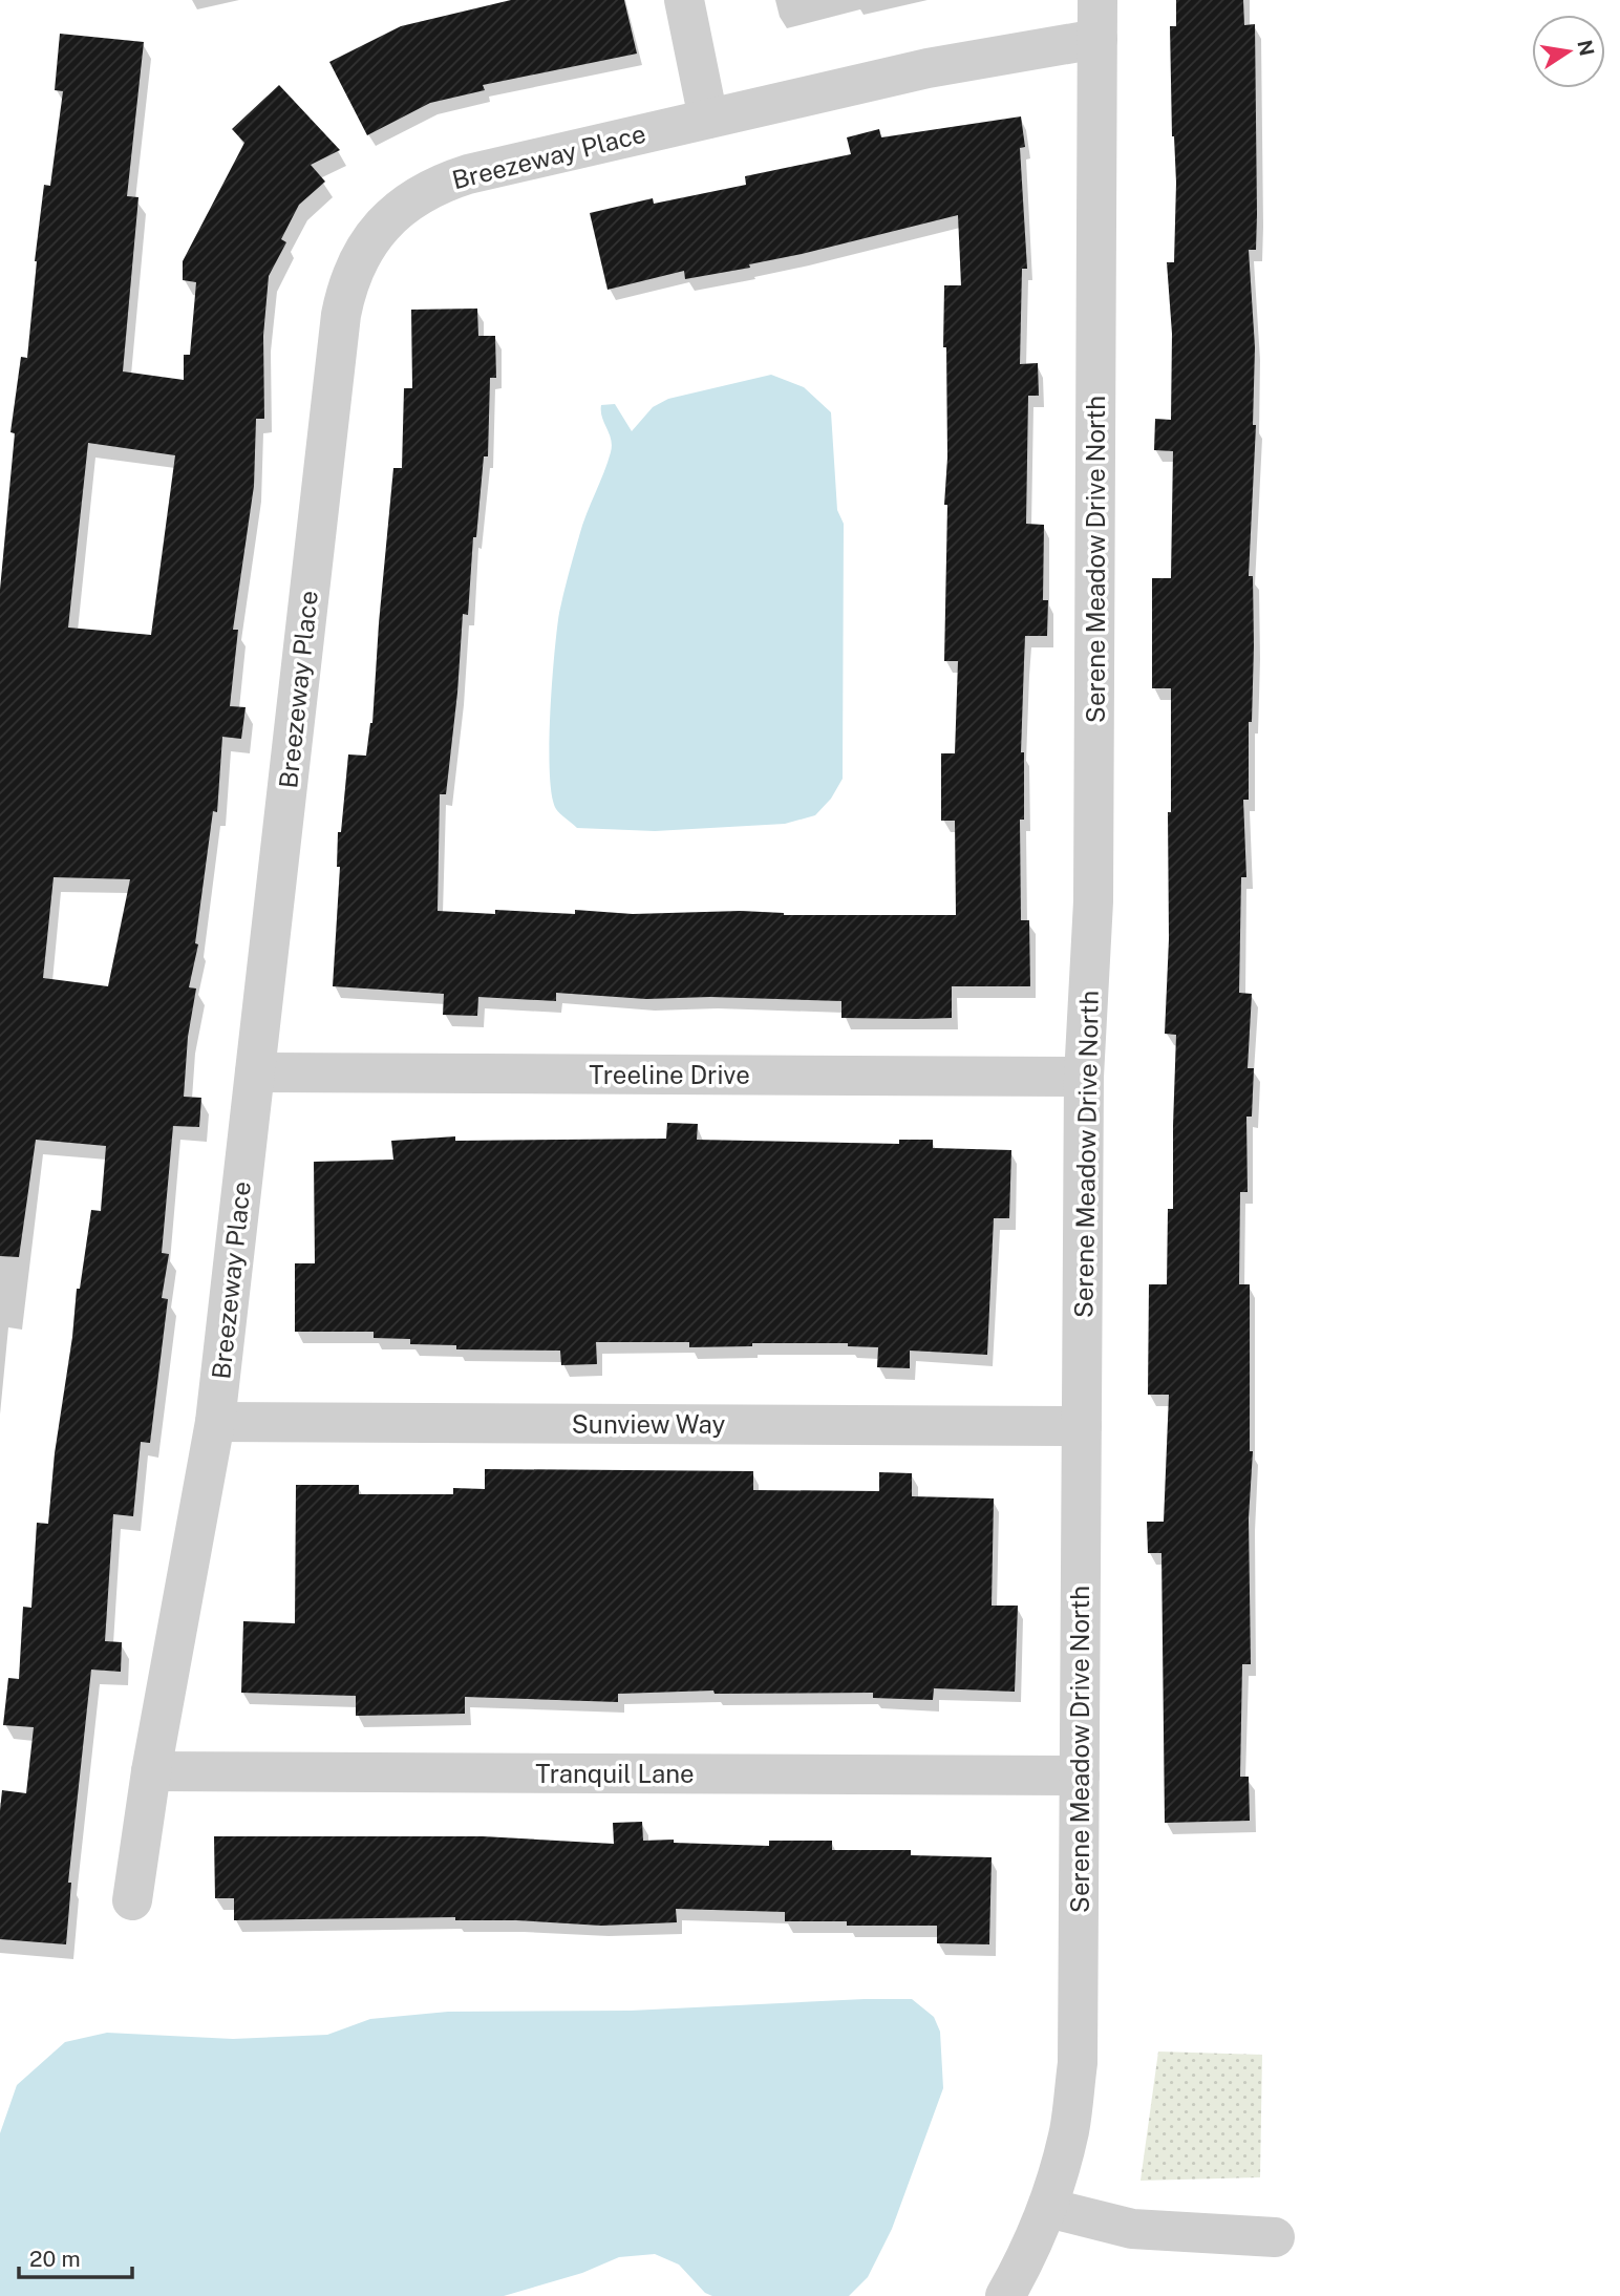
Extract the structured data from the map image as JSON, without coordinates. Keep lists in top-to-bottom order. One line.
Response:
{"streets":{"street":["Breezeway Place","Serene Meadow Drive North","Treeline Drive","Sunview Way","Tranquil Lane"]},"crossings":[["Breezeway Place","Serene Meadow Drive North"],["Breezeway Place","Treeline Drive"],["Breezeway Place","Sunview Way"],["Breezeway Place","Tranquil Lane"],["Serene Meadow Drive North","Treeline Drive"],["Serene Meadow Drive North","Sunview Way"],["Serene Meadow Drive North","Tranquil Lane"]],"scale_bar":"20 m","north":"right"}
